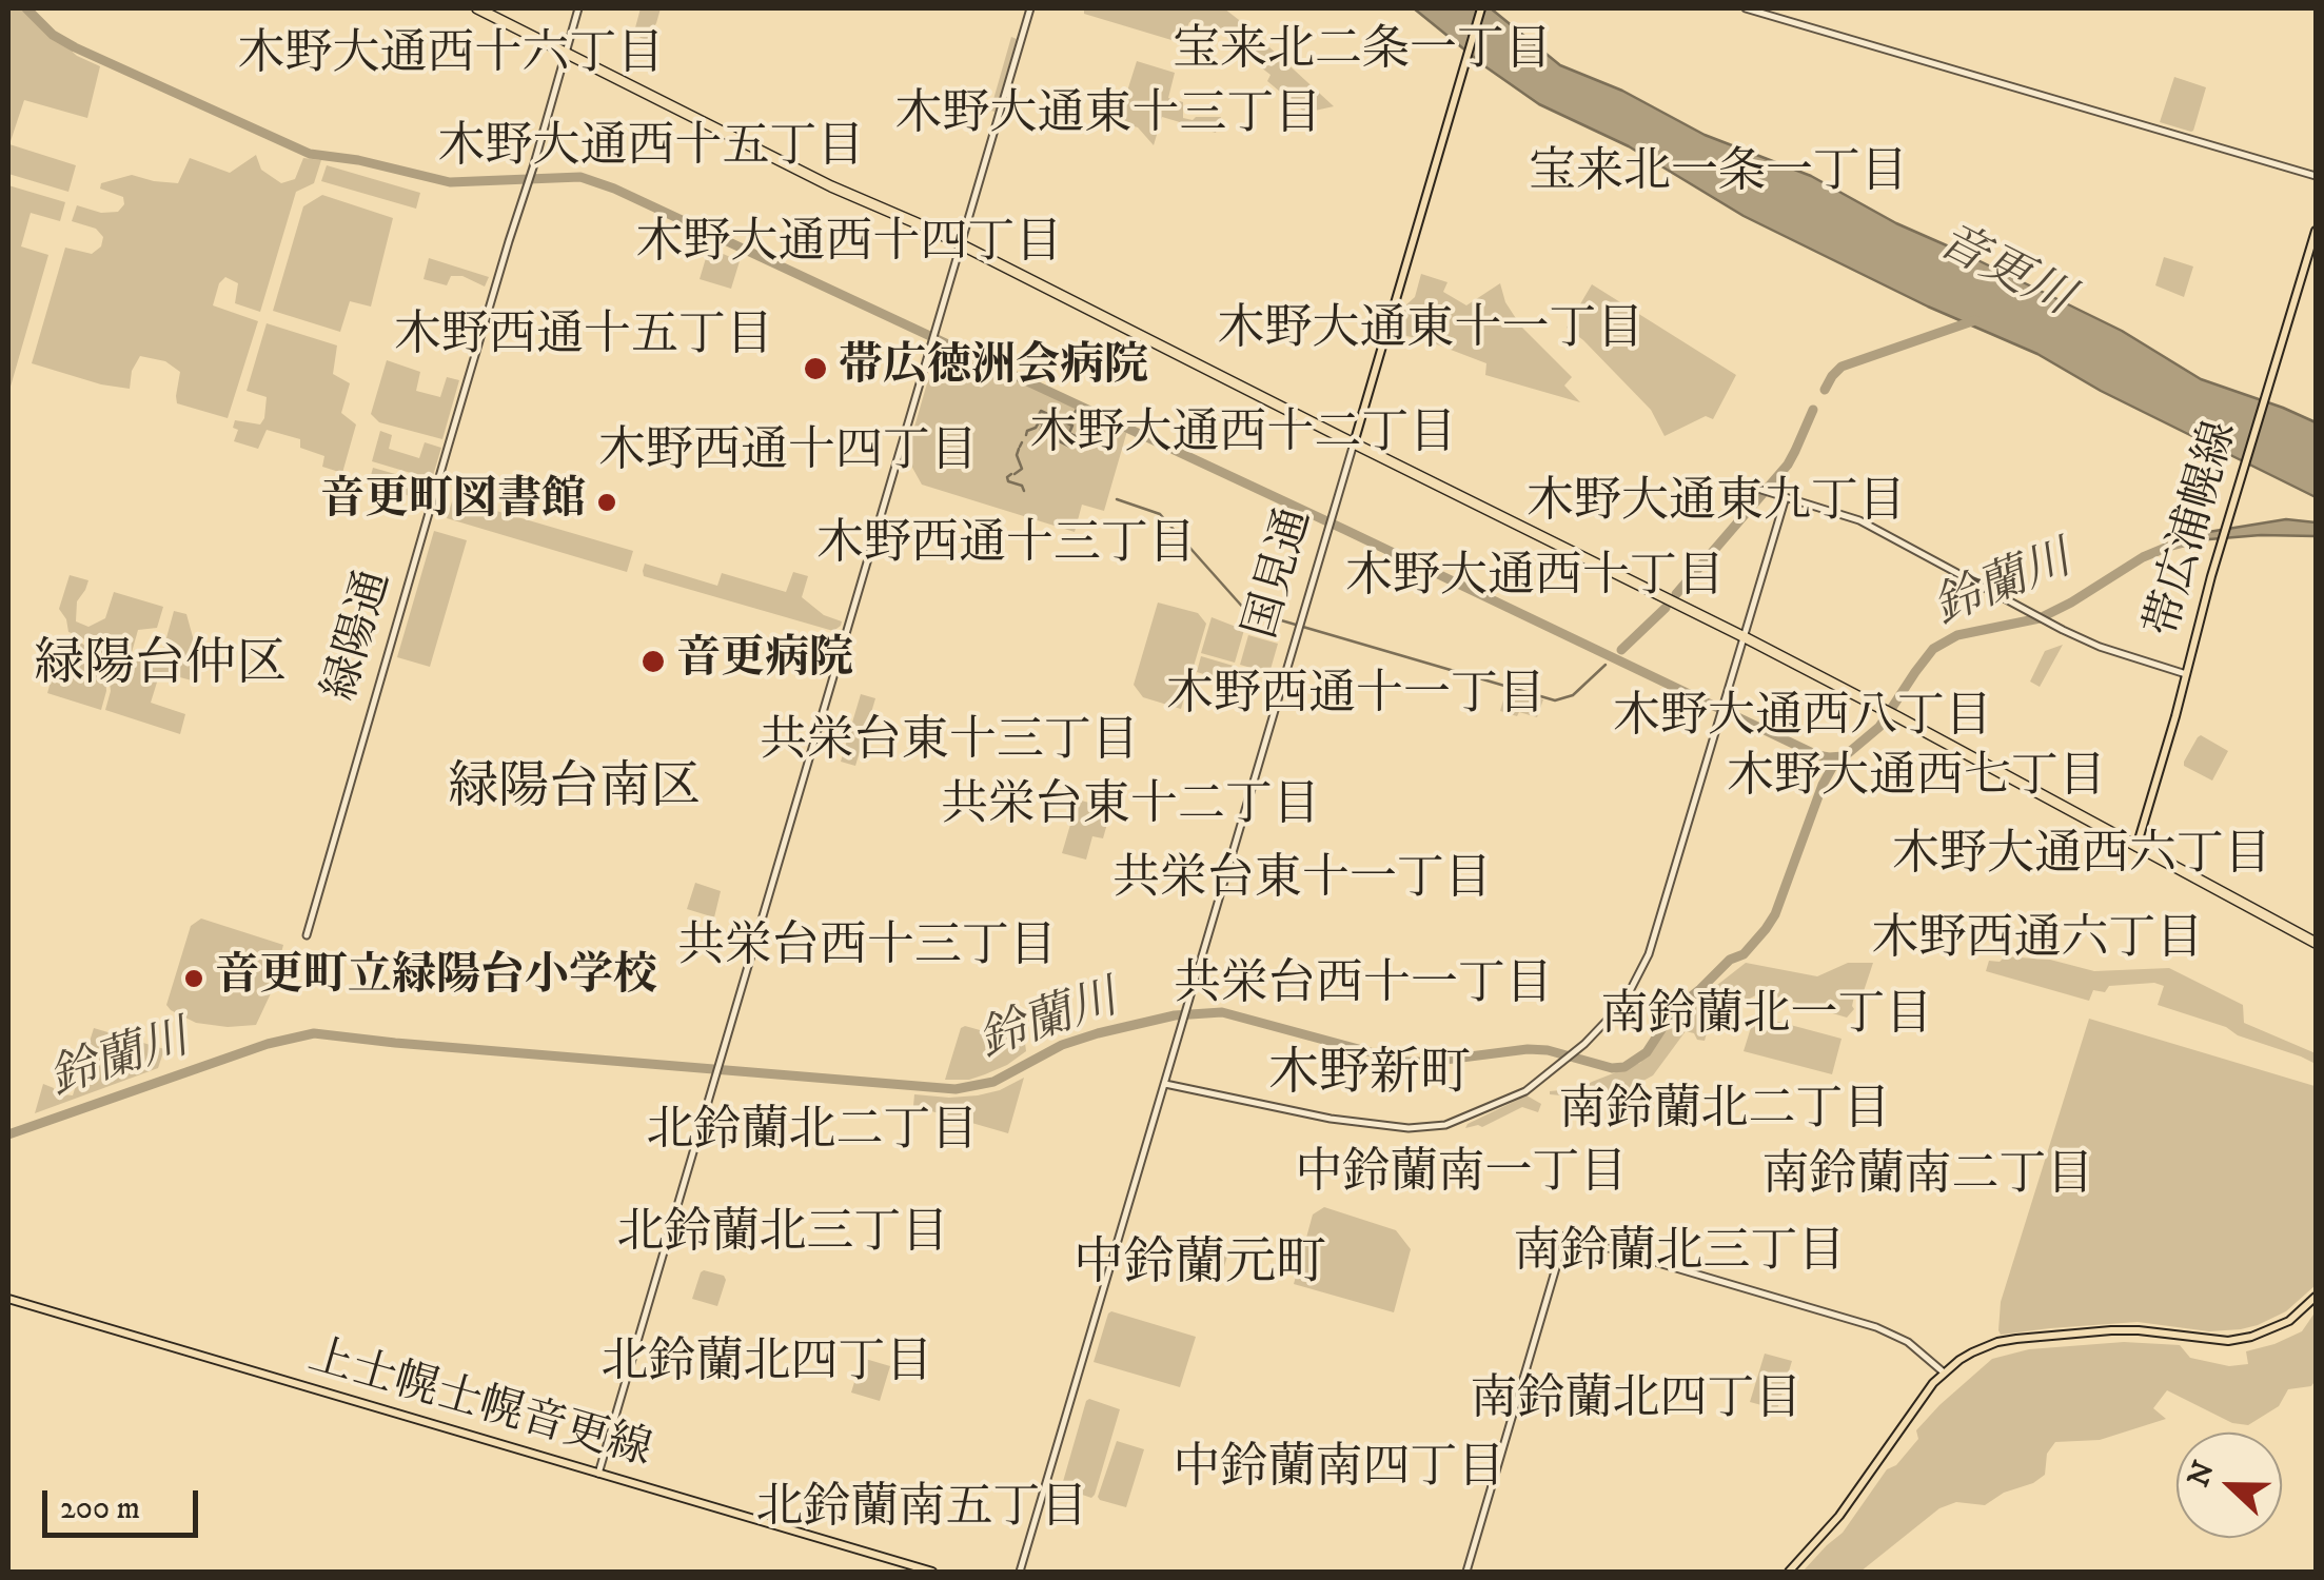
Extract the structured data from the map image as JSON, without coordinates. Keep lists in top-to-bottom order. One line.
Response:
{"streets":{"main road":["帯広浦幌線","上士幌士幌音更線"],"street":["国見通","緑陽通"]},"districts":["宝来北二条一丁目","木野大通西十六丁目","木野大通東十三丁目","木野大通西十五丁目","宝来北一条一丁目","木野大通西十四丁目","木野大通東十一丁目","木野西通十五丁目","木野大通西十二丁目","木野西通十四丁目","木野大通東九丁目","木野西通十三丁目","木野大通西十丁目","緑陽台仲区","木野西通十一丁目","木野大通西八丁目","共栄台東十三丁目","木野大通西七丁目","緑陽台南区","共栄台東十二丁目","木野大通西六丁目","共栄台東十一丁目","木野西通六丁目","共栄台西十三丁目","共栄台西十一丁目","南鈴蘭北一丁目","木野新町","南鈴蘭北二丁目","北鈴蘭北二丁目","中鈴蘭南一丁目","南鈴蘭南二丁目","北鈴蘭北三丁目","南鈴蘭北三丁目","中鈴蘭元町","北鈴蘭北四丁目","南鈴蘭北四丁目","中鈴蘭南四丁目","北鈴蘭南五丁目"],"water":["音更川","鈴蘭川"],"places":["帯広徳洲会病院","音更町図書館","音更病院","音更町立緑陽台小学校"],"scale_bar":"200 m","north":"left"}
